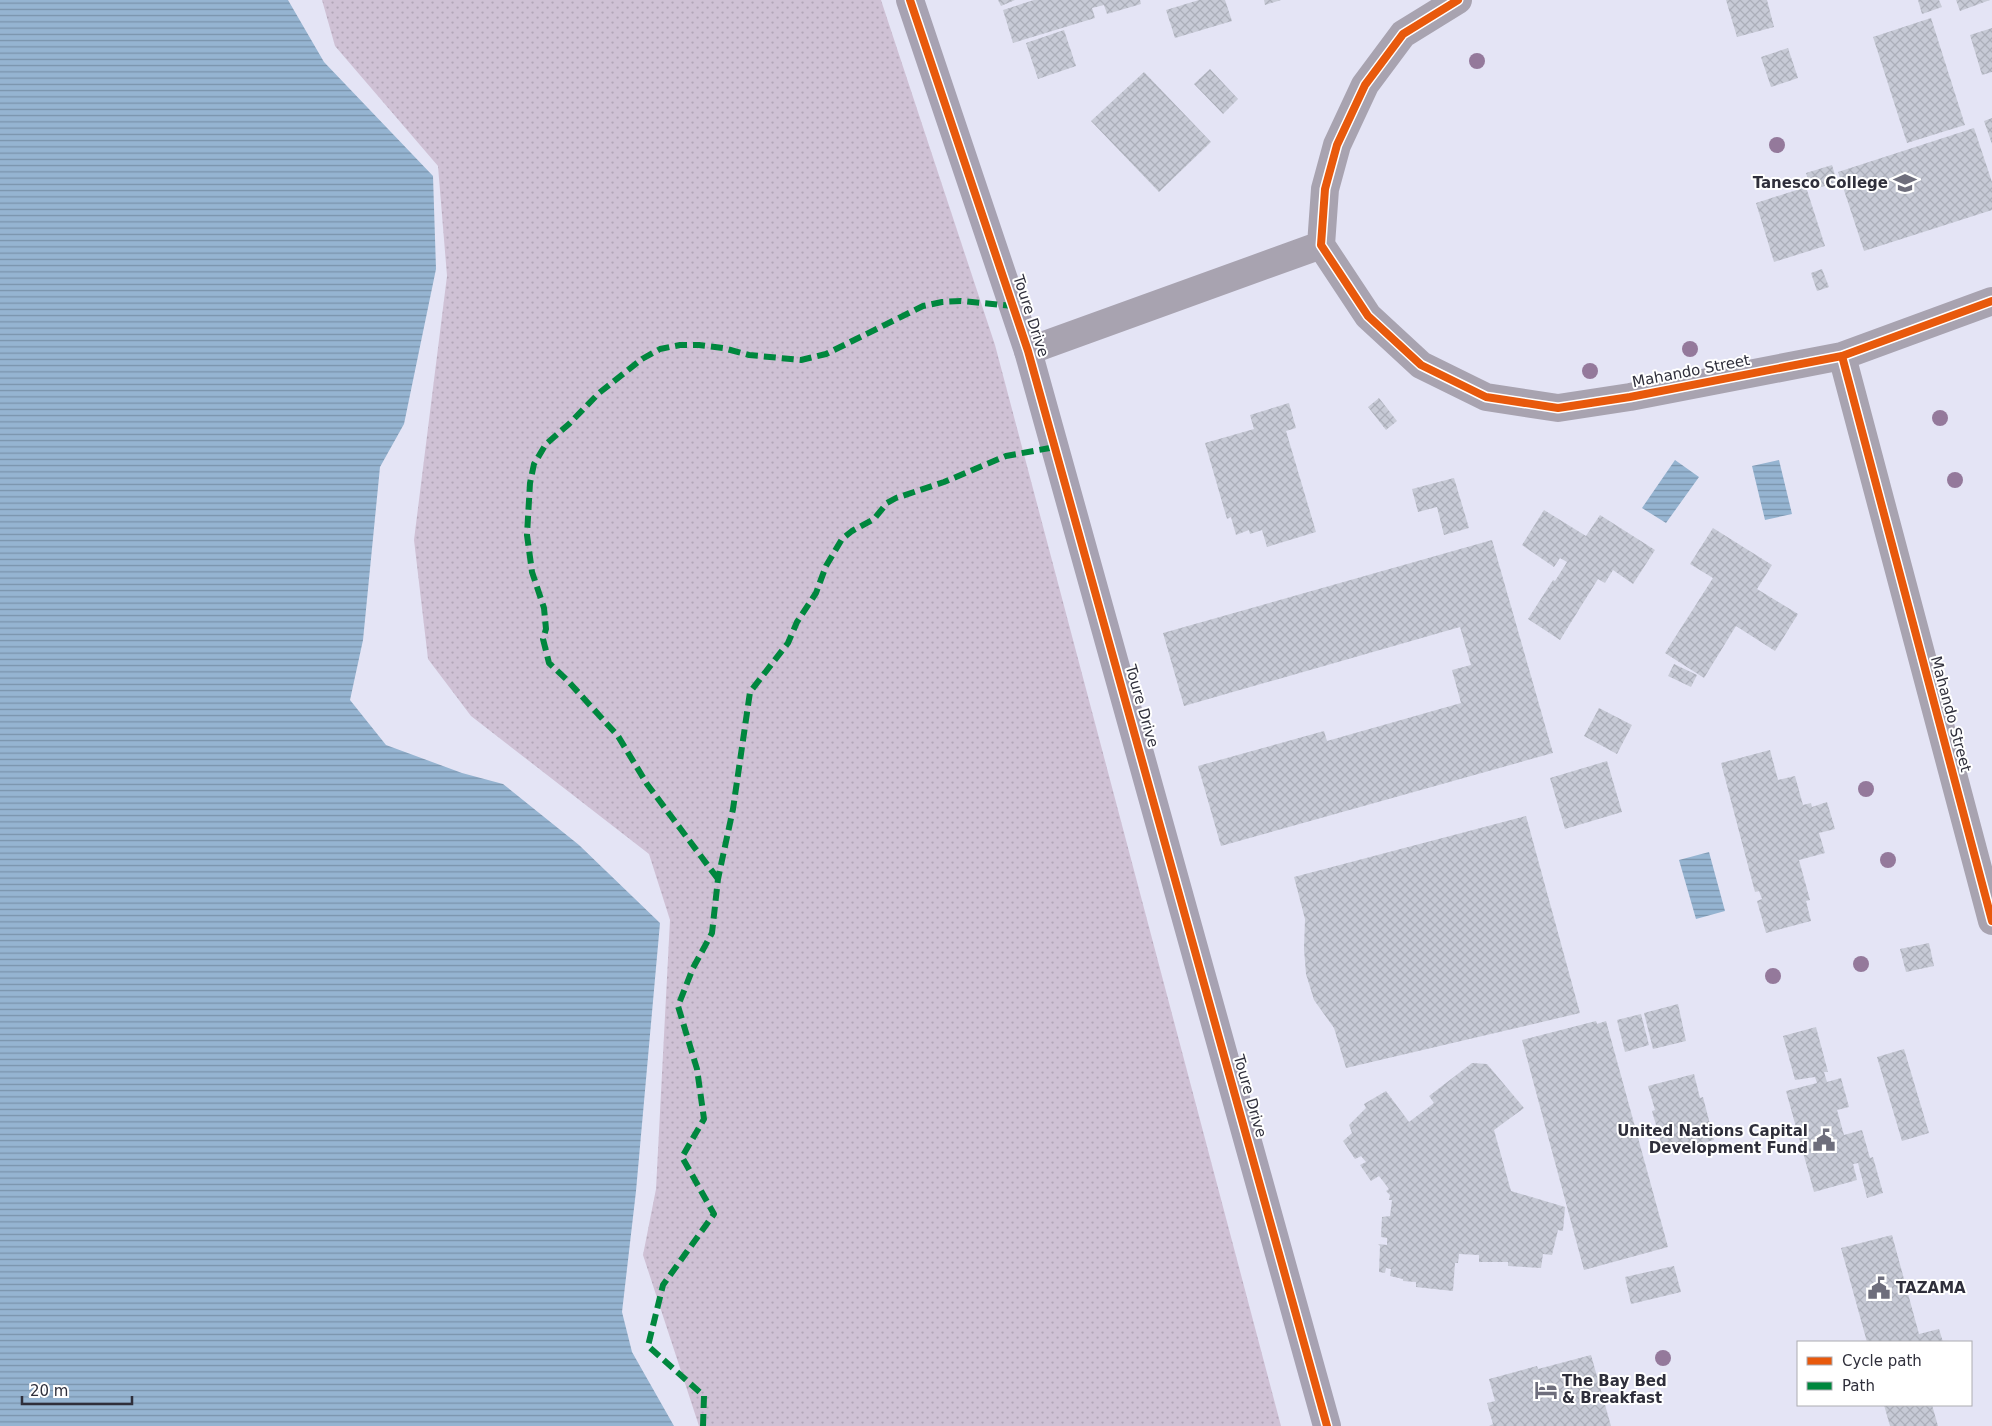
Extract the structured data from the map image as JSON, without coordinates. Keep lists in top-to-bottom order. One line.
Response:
{"streets":{"street":["Toure Drive","Mahando Street"]},"places":{"school or university":["Tanesco College"],"public building":["United Nations Capital Development Fund","TAZAMA"],"hotel":["The Bay Bed & Breakfast"]},"legend":["Cycle path","Path"],"scale_bar":"20 m"}
